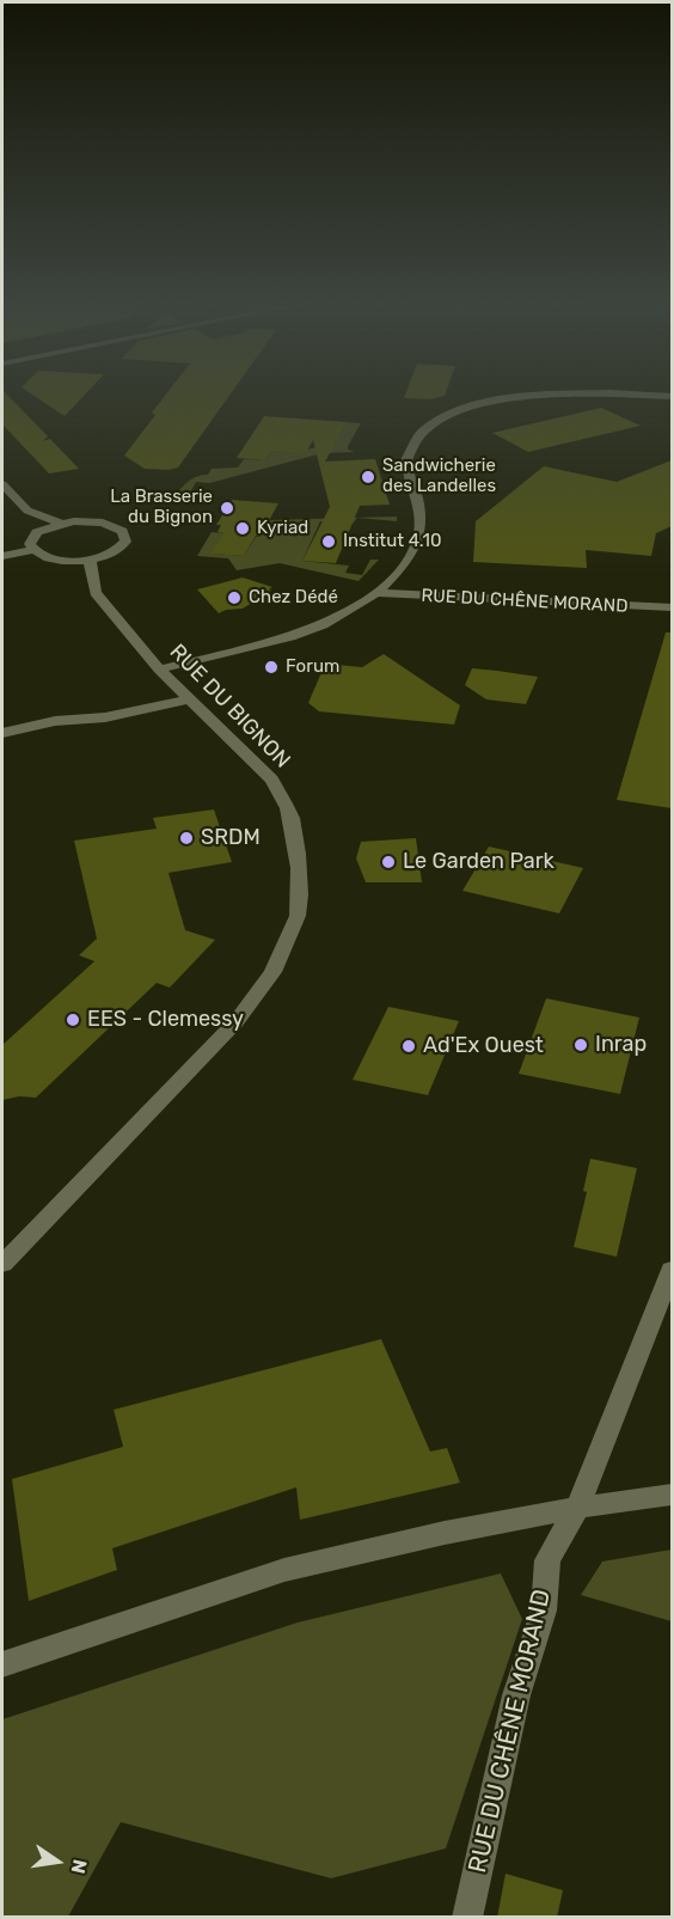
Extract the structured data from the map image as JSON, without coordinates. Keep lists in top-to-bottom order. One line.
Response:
{"streets":{"street":["RUE DU CHÊNE MORAND","RUE DU BIGNON"]},"places":["Sandwicherie des Landelles","La Brasserie du Bignon","Kyriad","Institut 4.10","Chez Dédé","Forum","SRDM","Le Garden Park","EES - Clemessy","Inrap","Ad'Ex Ouest"],"north":"right"}
